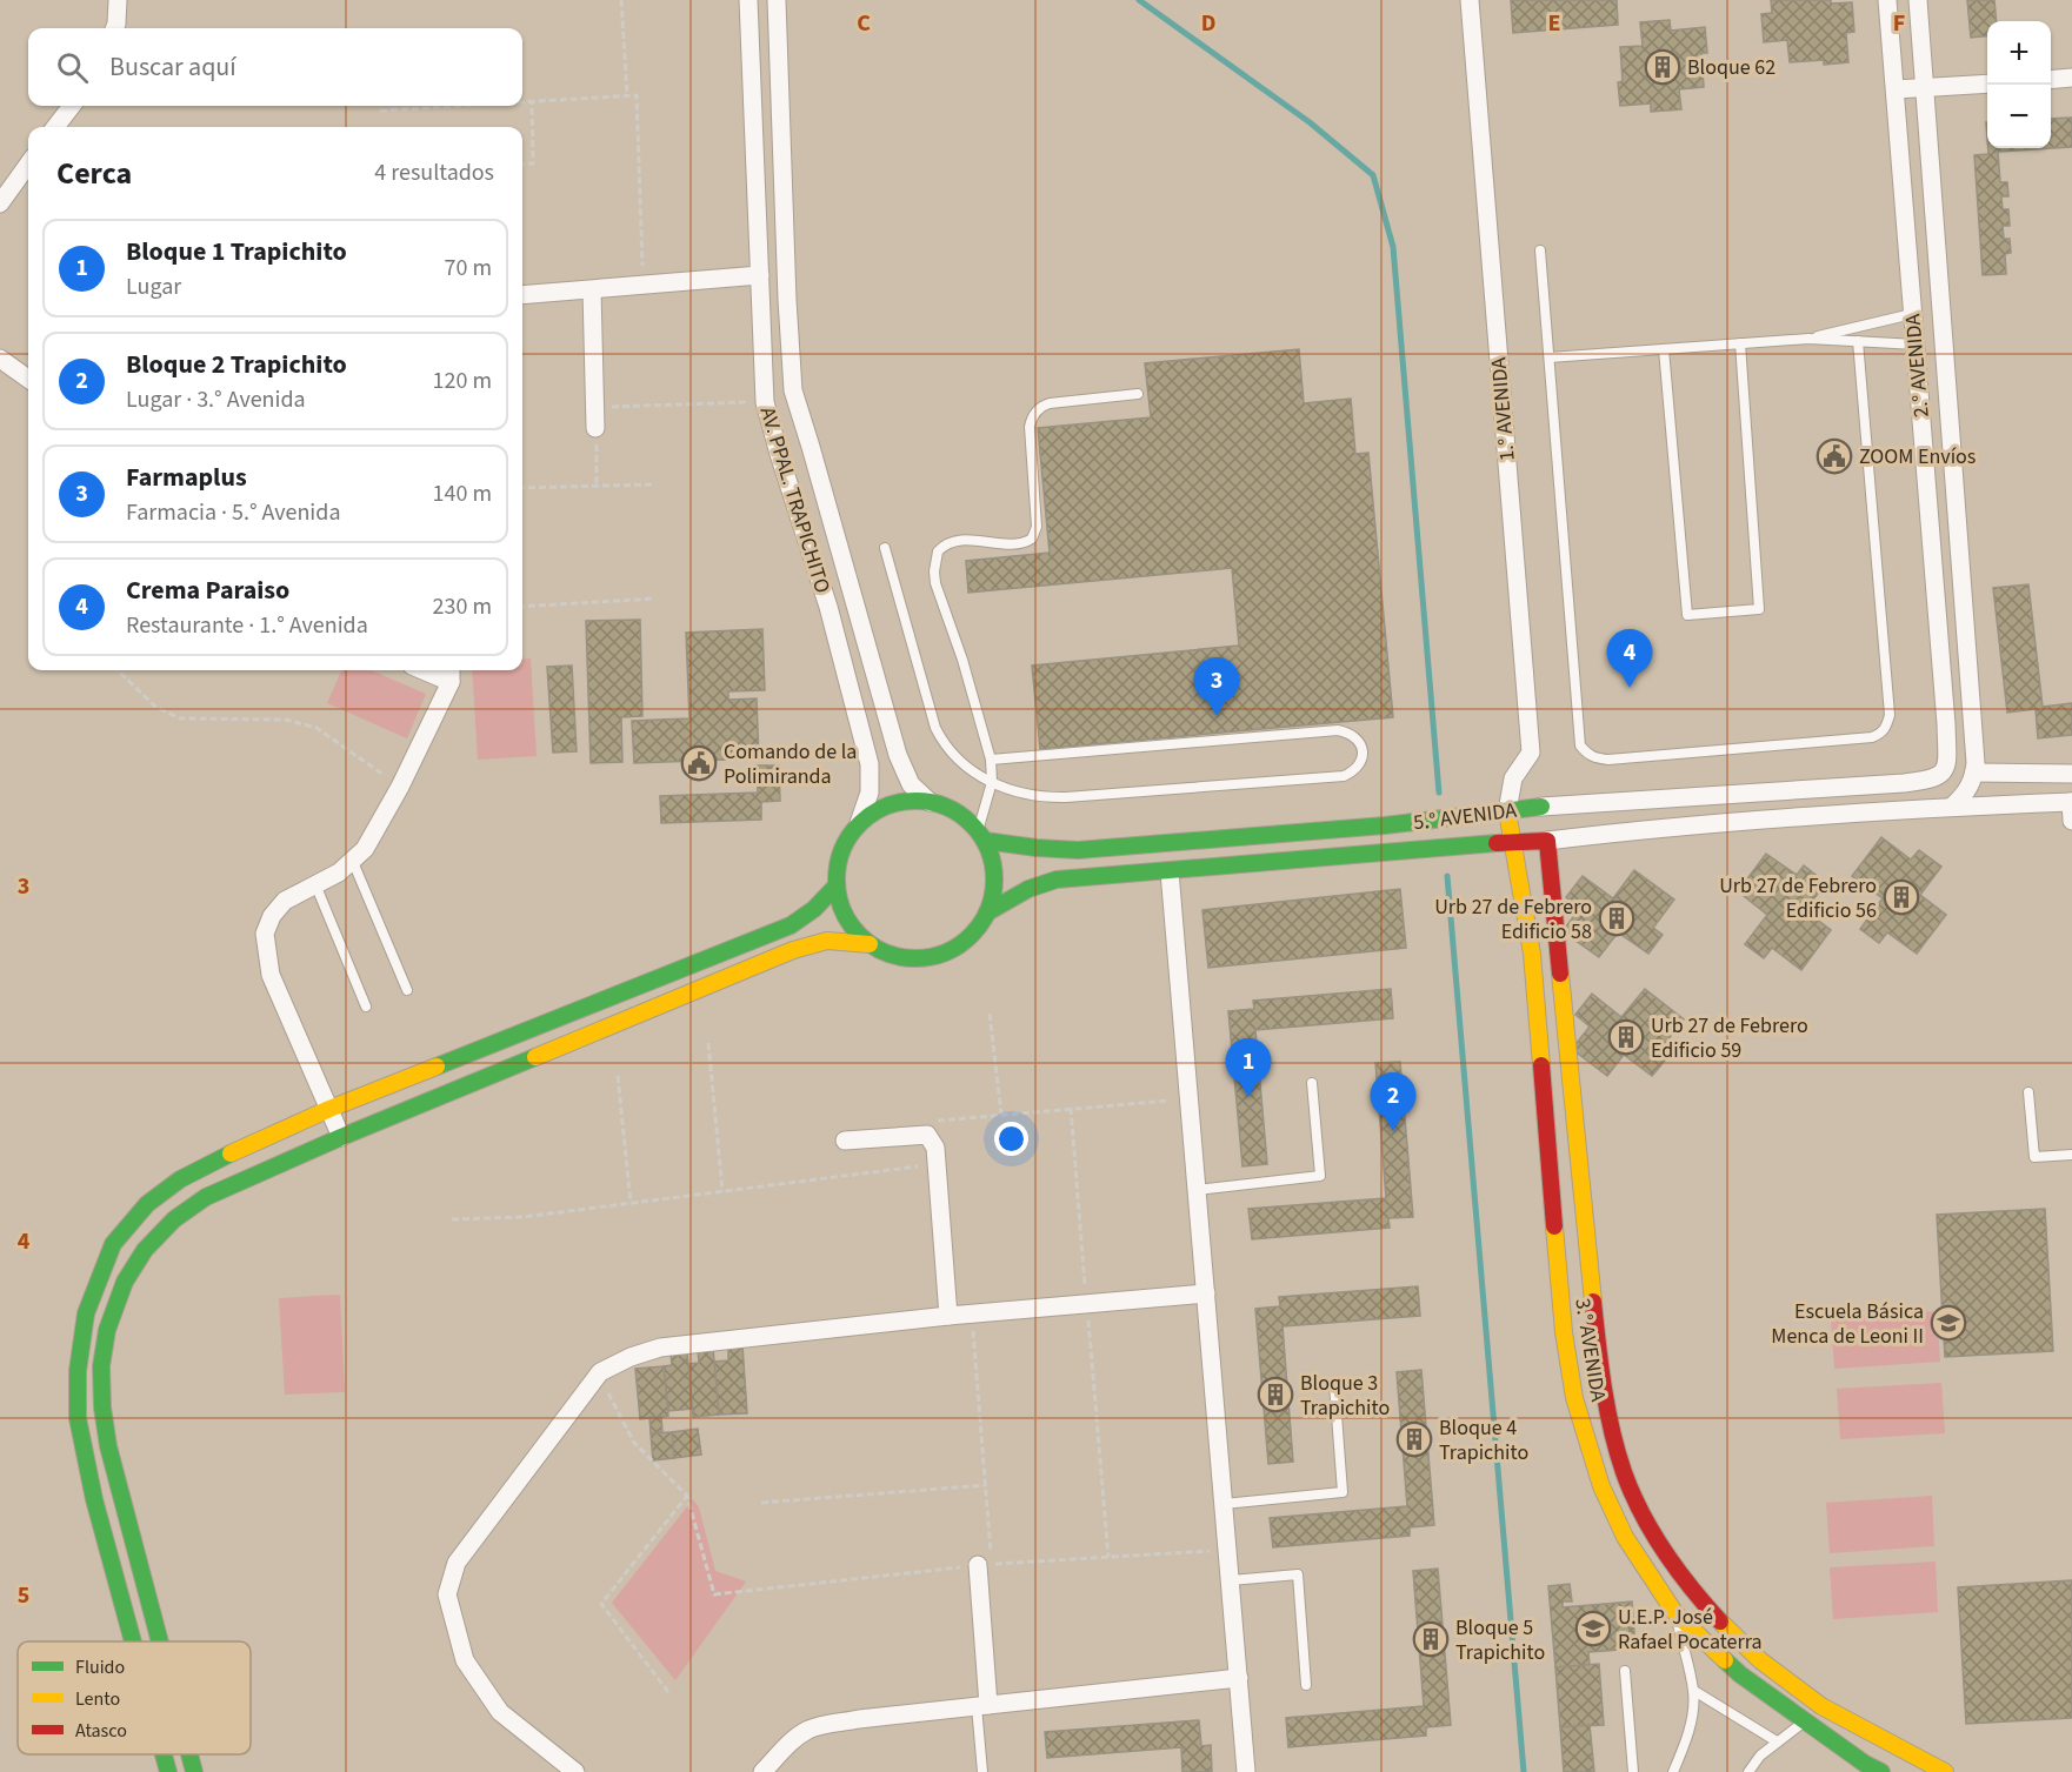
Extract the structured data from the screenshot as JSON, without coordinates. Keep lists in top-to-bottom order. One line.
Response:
{"streets":{"street":["2.° AVENIDA","1.° AVENIDA","AV. PPAL. TRAPICHITO","5.° AVENIDA","3.° AVENIDA"]},"crossings":[["2.° AVENIDA","5.° AVENIDA"],["1.° AVENIDA","5.° AVENIDA"],["1.° AVENIDA","3.° AVENIDA"],["AV. PPAL. TRAPICHITO","5.° AVENIDA"],["5.° AVENIDA","3.° AVENIDA"]],"places":{"building":["Bloque 62","Urb 27 de Febrero Edificio 56","Urb 27 de Febrero Edificio 58","Urb 27 de Febrero Edificio 59","Bloque 3 Trapichito","Bloque 4 Trapichito","Bloque 5 Trapichito"],"public building":["ZOOM Envíos","Comando de la Polimiranda"],"school or university":["Escuela Básica Menca de Leoni II","U.E.P. José Rafael Pocaterra"]},"legend":["Fluido","Lento","Atasco"],"page":{"map_buttons":["+","−"],"search":"Buscar aquí","heading":["Cerca","4 resultados"],"list":[{"mark":"1","name":"Bloque 1 Trapichito","note":"Lugar","value":"70 m"},{"mark":"2","name":"Bloque 2 Trapichito","note":"Lugar · 3.° Avenida","value":"120 m"},{"mark":"3","name":"Farmaplus","note":"Farmacia · 5.° Avenida","value":"140 m"},{"mark":"4","name":"Crema Paraiso","note":"Restaurante · 1.° Avenida","value":"230 m"}],"pins":["4","3","1","2"]},"grid":{"columns":["C","D","E","F"],"rows":["3","4","5"]}}
